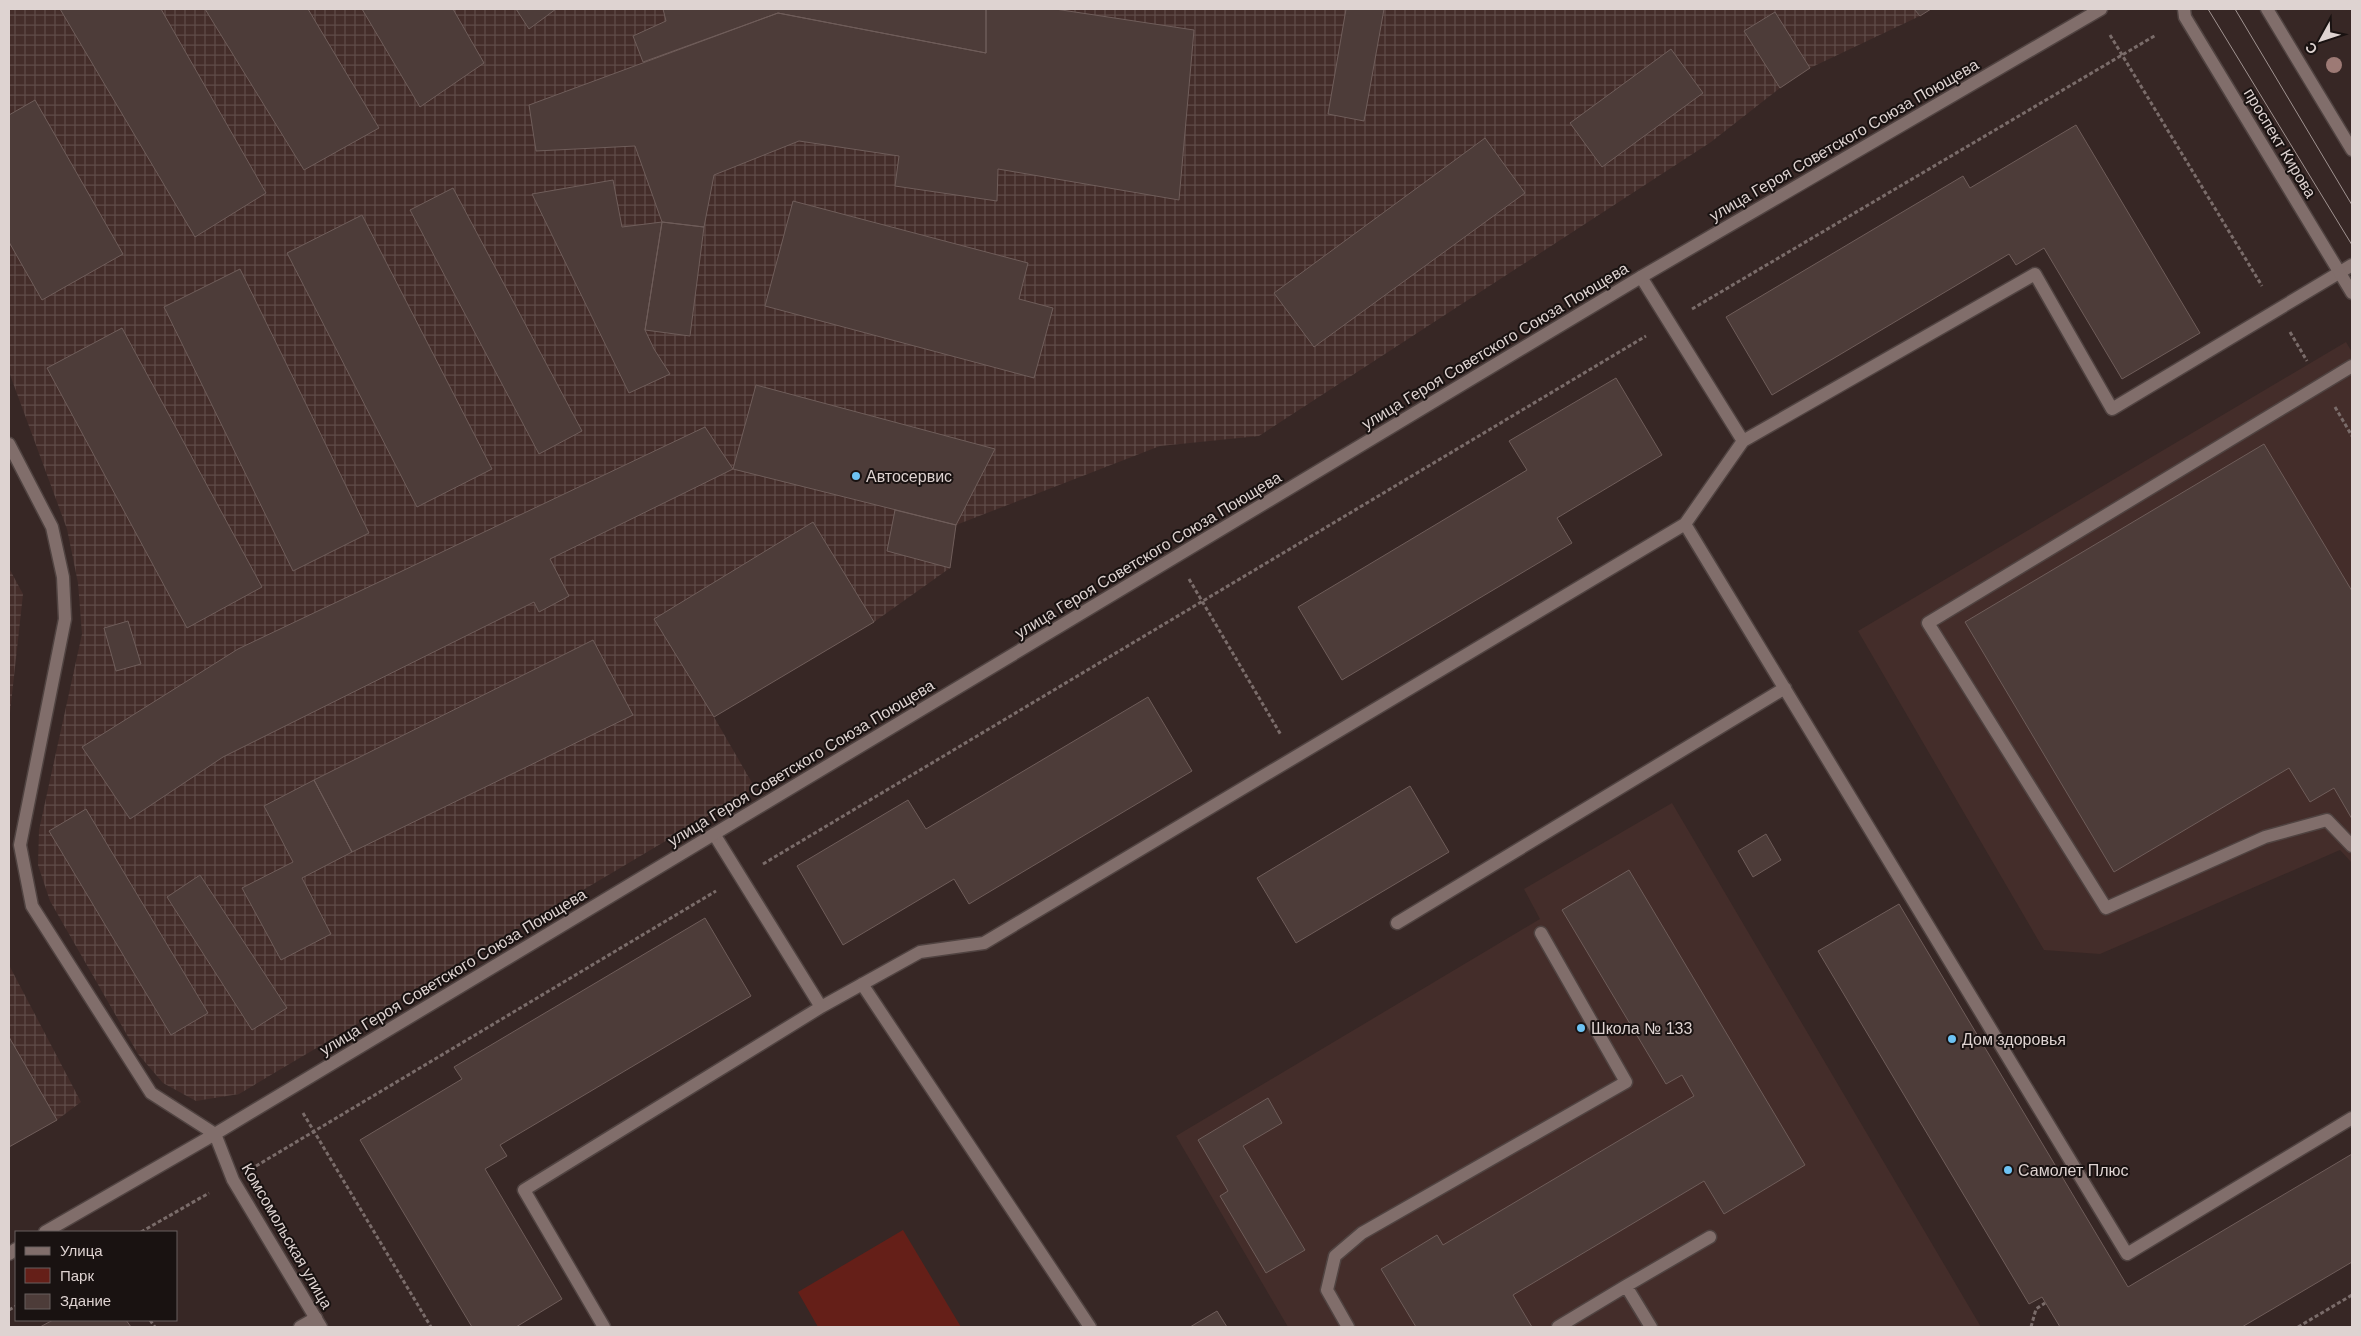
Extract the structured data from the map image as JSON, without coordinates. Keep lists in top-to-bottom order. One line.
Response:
{"streets":{"street":["улица Героя Советского Союза Поющева","проспект Кирова","Комсомольская улица"]},"crossings":[["улица Героя Советского Союза Поющева","Комсомольская улица"]],"places":["Автосервис","Школа № 133","Дом здоровья","Самолет Плюс"],"legend":["Улица","Парк","Здание"],"north":"bottom left"}
